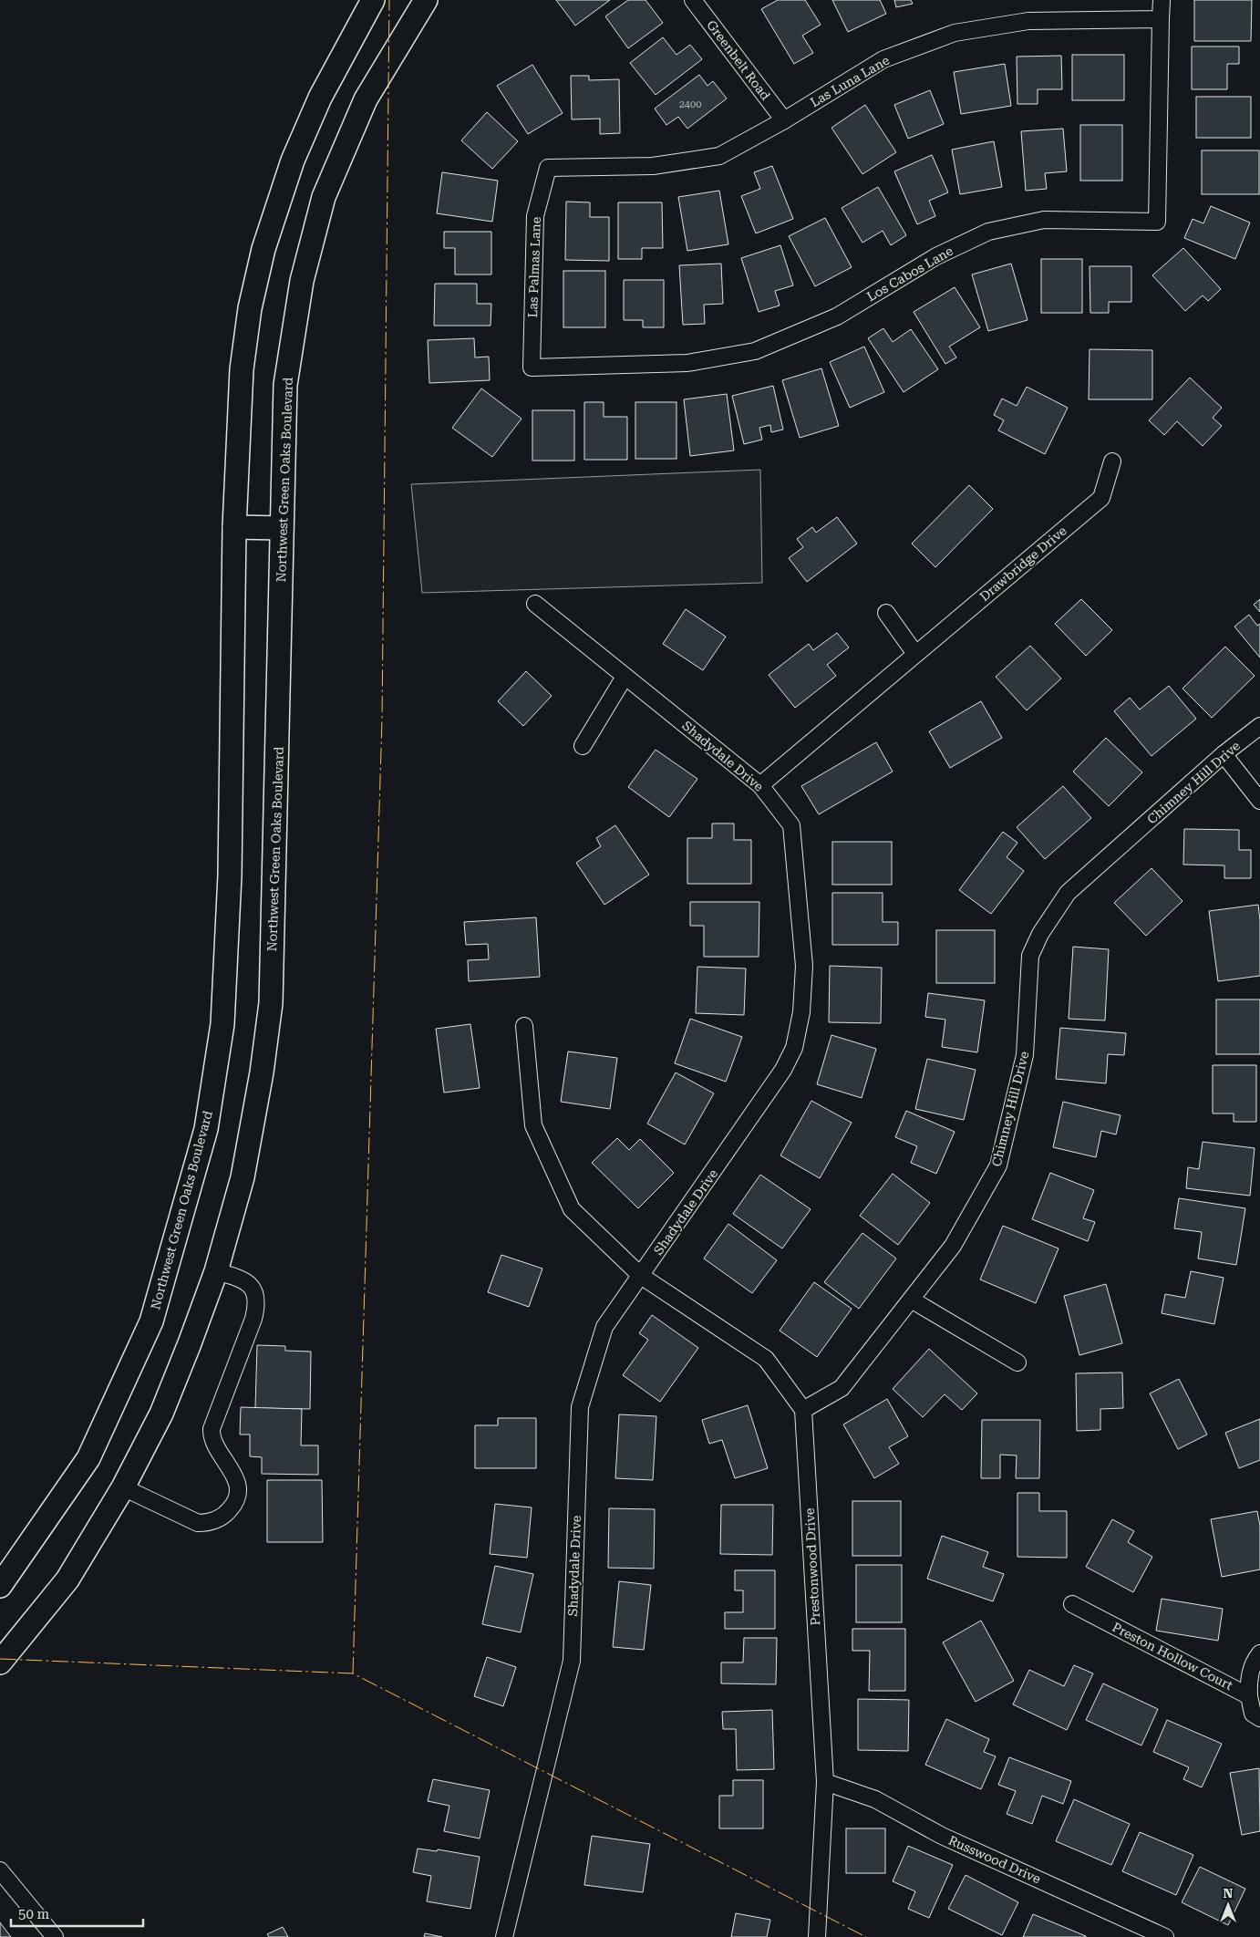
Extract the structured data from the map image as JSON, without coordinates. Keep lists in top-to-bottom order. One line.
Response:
{"streets":{"main road":["Northwest Green Oaks Boulevard"],"street":["Greenbelt Road","Las Luna Lane","Las Palmas Lane","Los Cabos Lane","Drawbridge Drive","Shadydale Drive","Chimney Hill Drive","Prestonwood Drive","Preston Hollow Court","Russwood Drive"]},"crossings":[["Greenbelt Road","Las Luna Lane"],["Las Luna Lane","Las Palmas Lane"],["Las Luna Lane","Los Cabos Lane"],["Las Palmas Lane","Los Cabos Lane"],["Drawbridge Drive","Shadydale Drive"],["Chimney Hill Drive","Prestonwood Drive"],["Prestonwood Drive","Russwood Drive"]],"house_numbers":["2400"],"scale_bar":"50 m","north":"top"}
